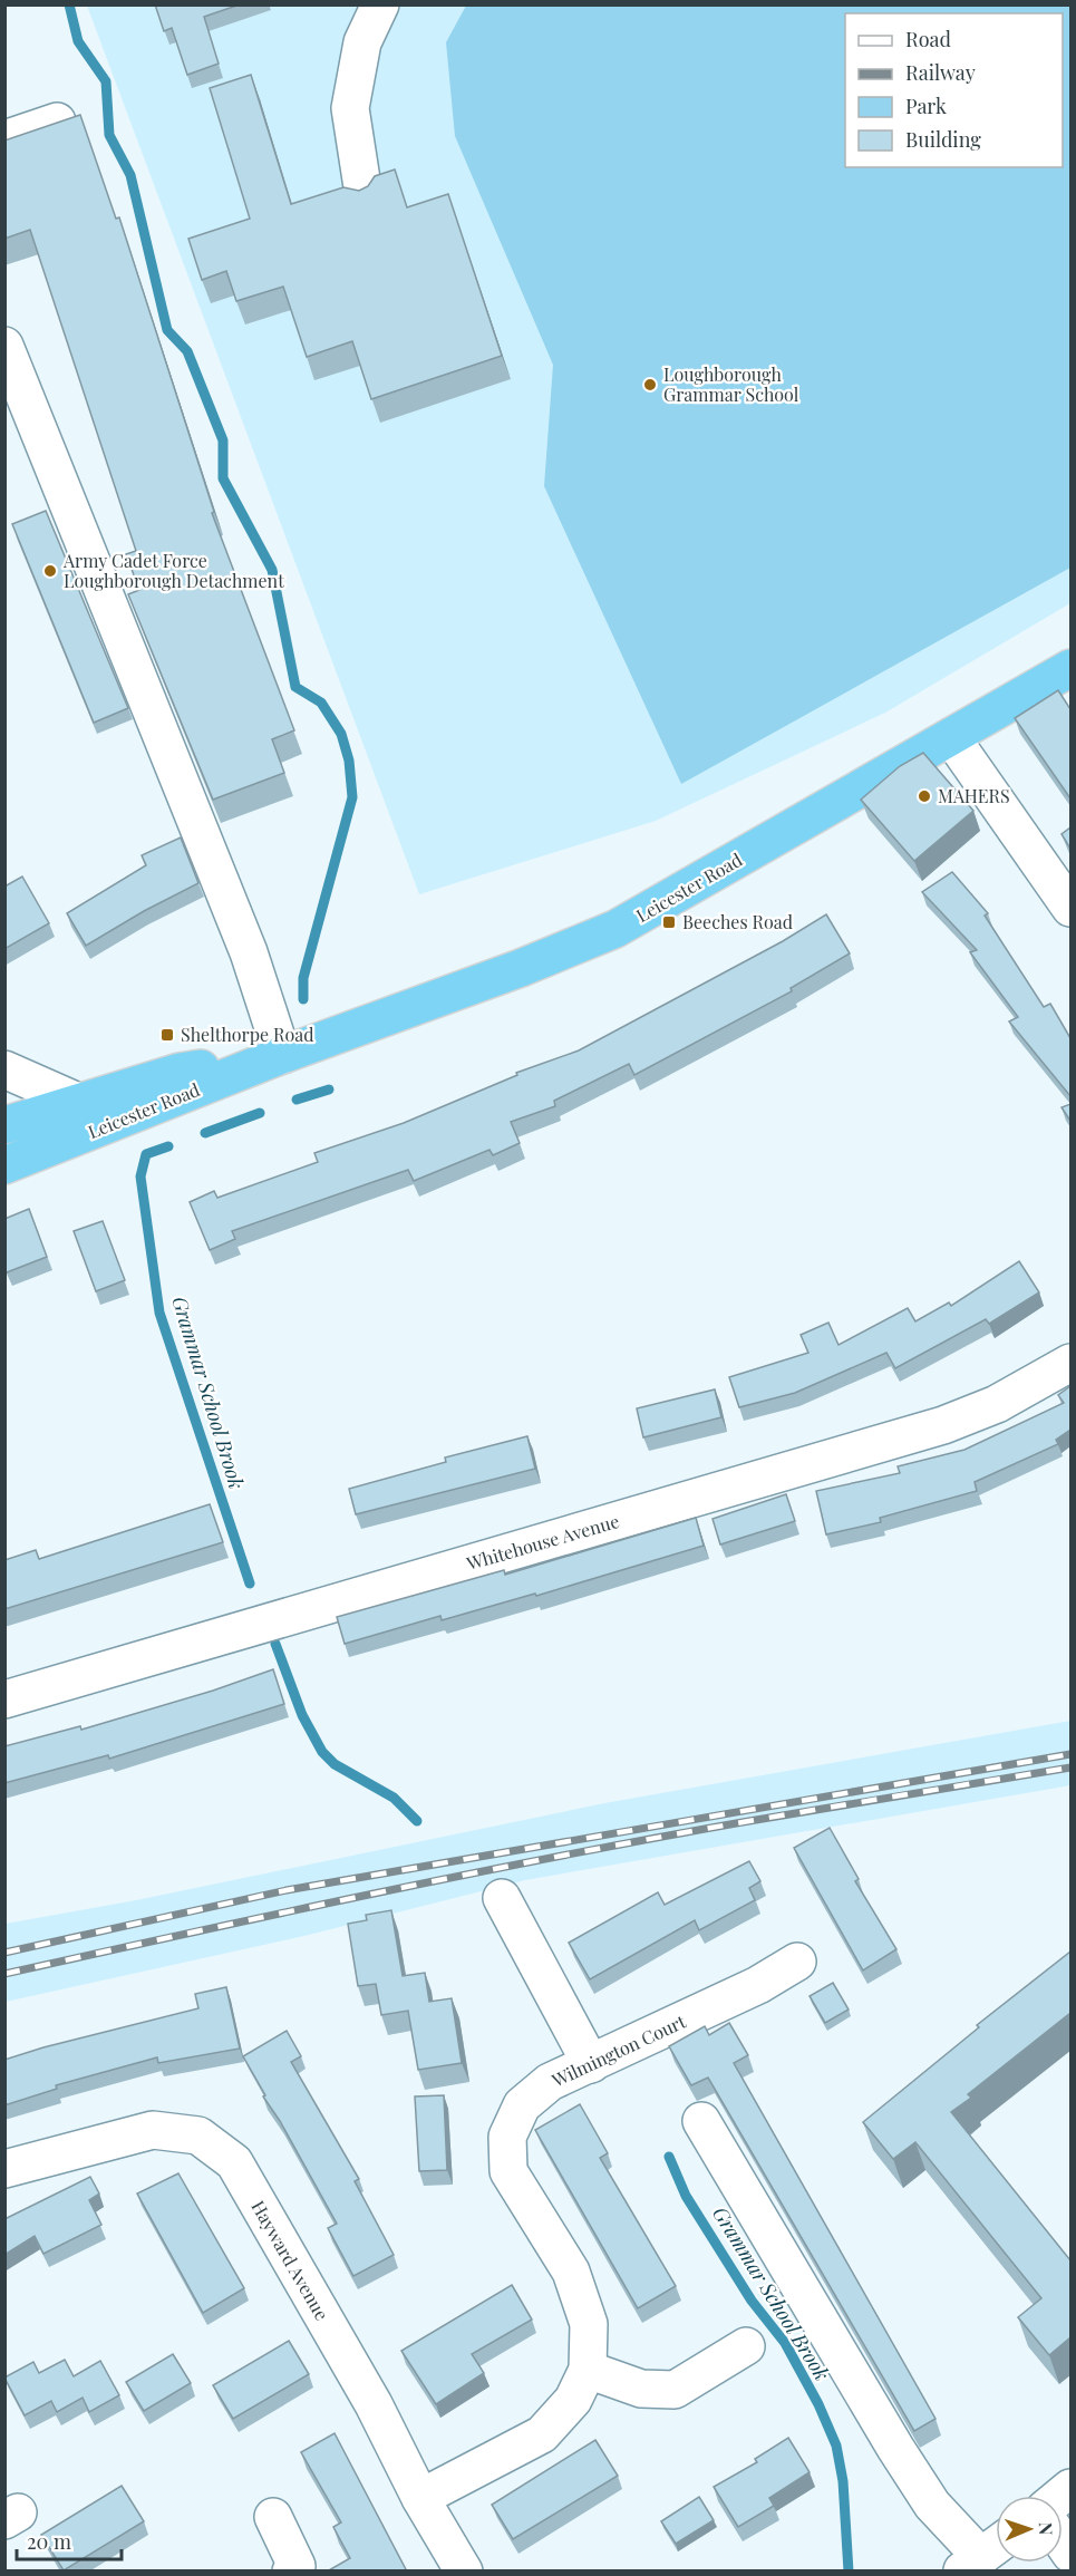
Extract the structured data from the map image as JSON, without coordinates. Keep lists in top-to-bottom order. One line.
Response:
{"streets":{"highway":["Leicester Road"],"street":["Whitehouse Avenue","Wilmington Court","Hayward Avenue"]},"crossings":[["Wilmington Court","Hayward Avenue"]],"water":["Grammar School Brook"],"places":{"other":["Loughborough Grammar School","Army Cadet Force Loughborough Detachment","MAHERS"],"transit":["Beeches Road","Shelthorpe Road"]},"legend":["Road","Railway","Park","Building"],"scale_bar":"20 m","north":"right"}
